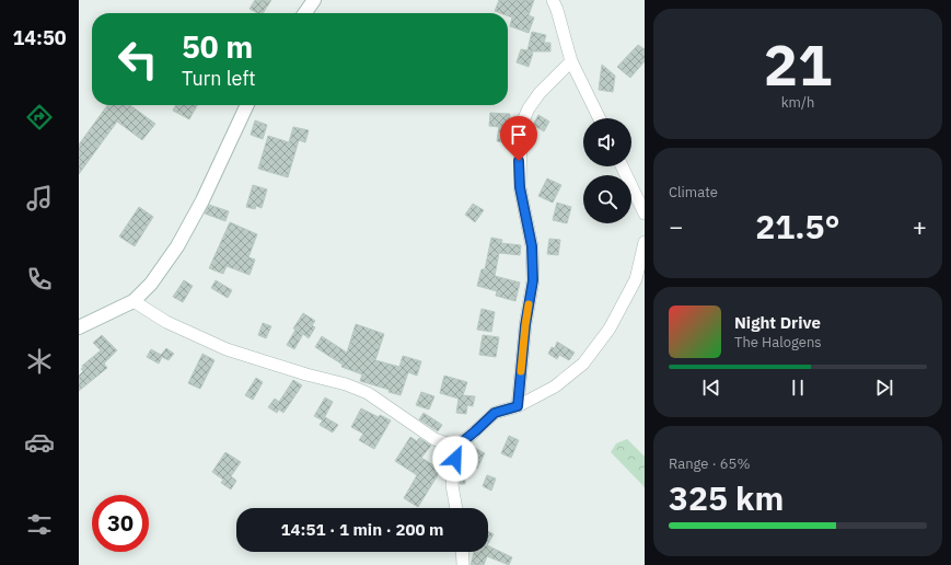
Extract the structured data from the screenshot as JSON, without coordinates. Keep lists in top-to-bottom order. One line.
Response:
{"page":{"tabs":"14:50","tile":[["21","km/h"],"Climate",["Range · 65%","325 km"]],"turn":["50 m","Turn left"],"heat":["−","21.5°","+"],"song":["Night Drive","The Halogens"],"limit":"30","trip":"14:51 · 1 min · 200 m"}}
